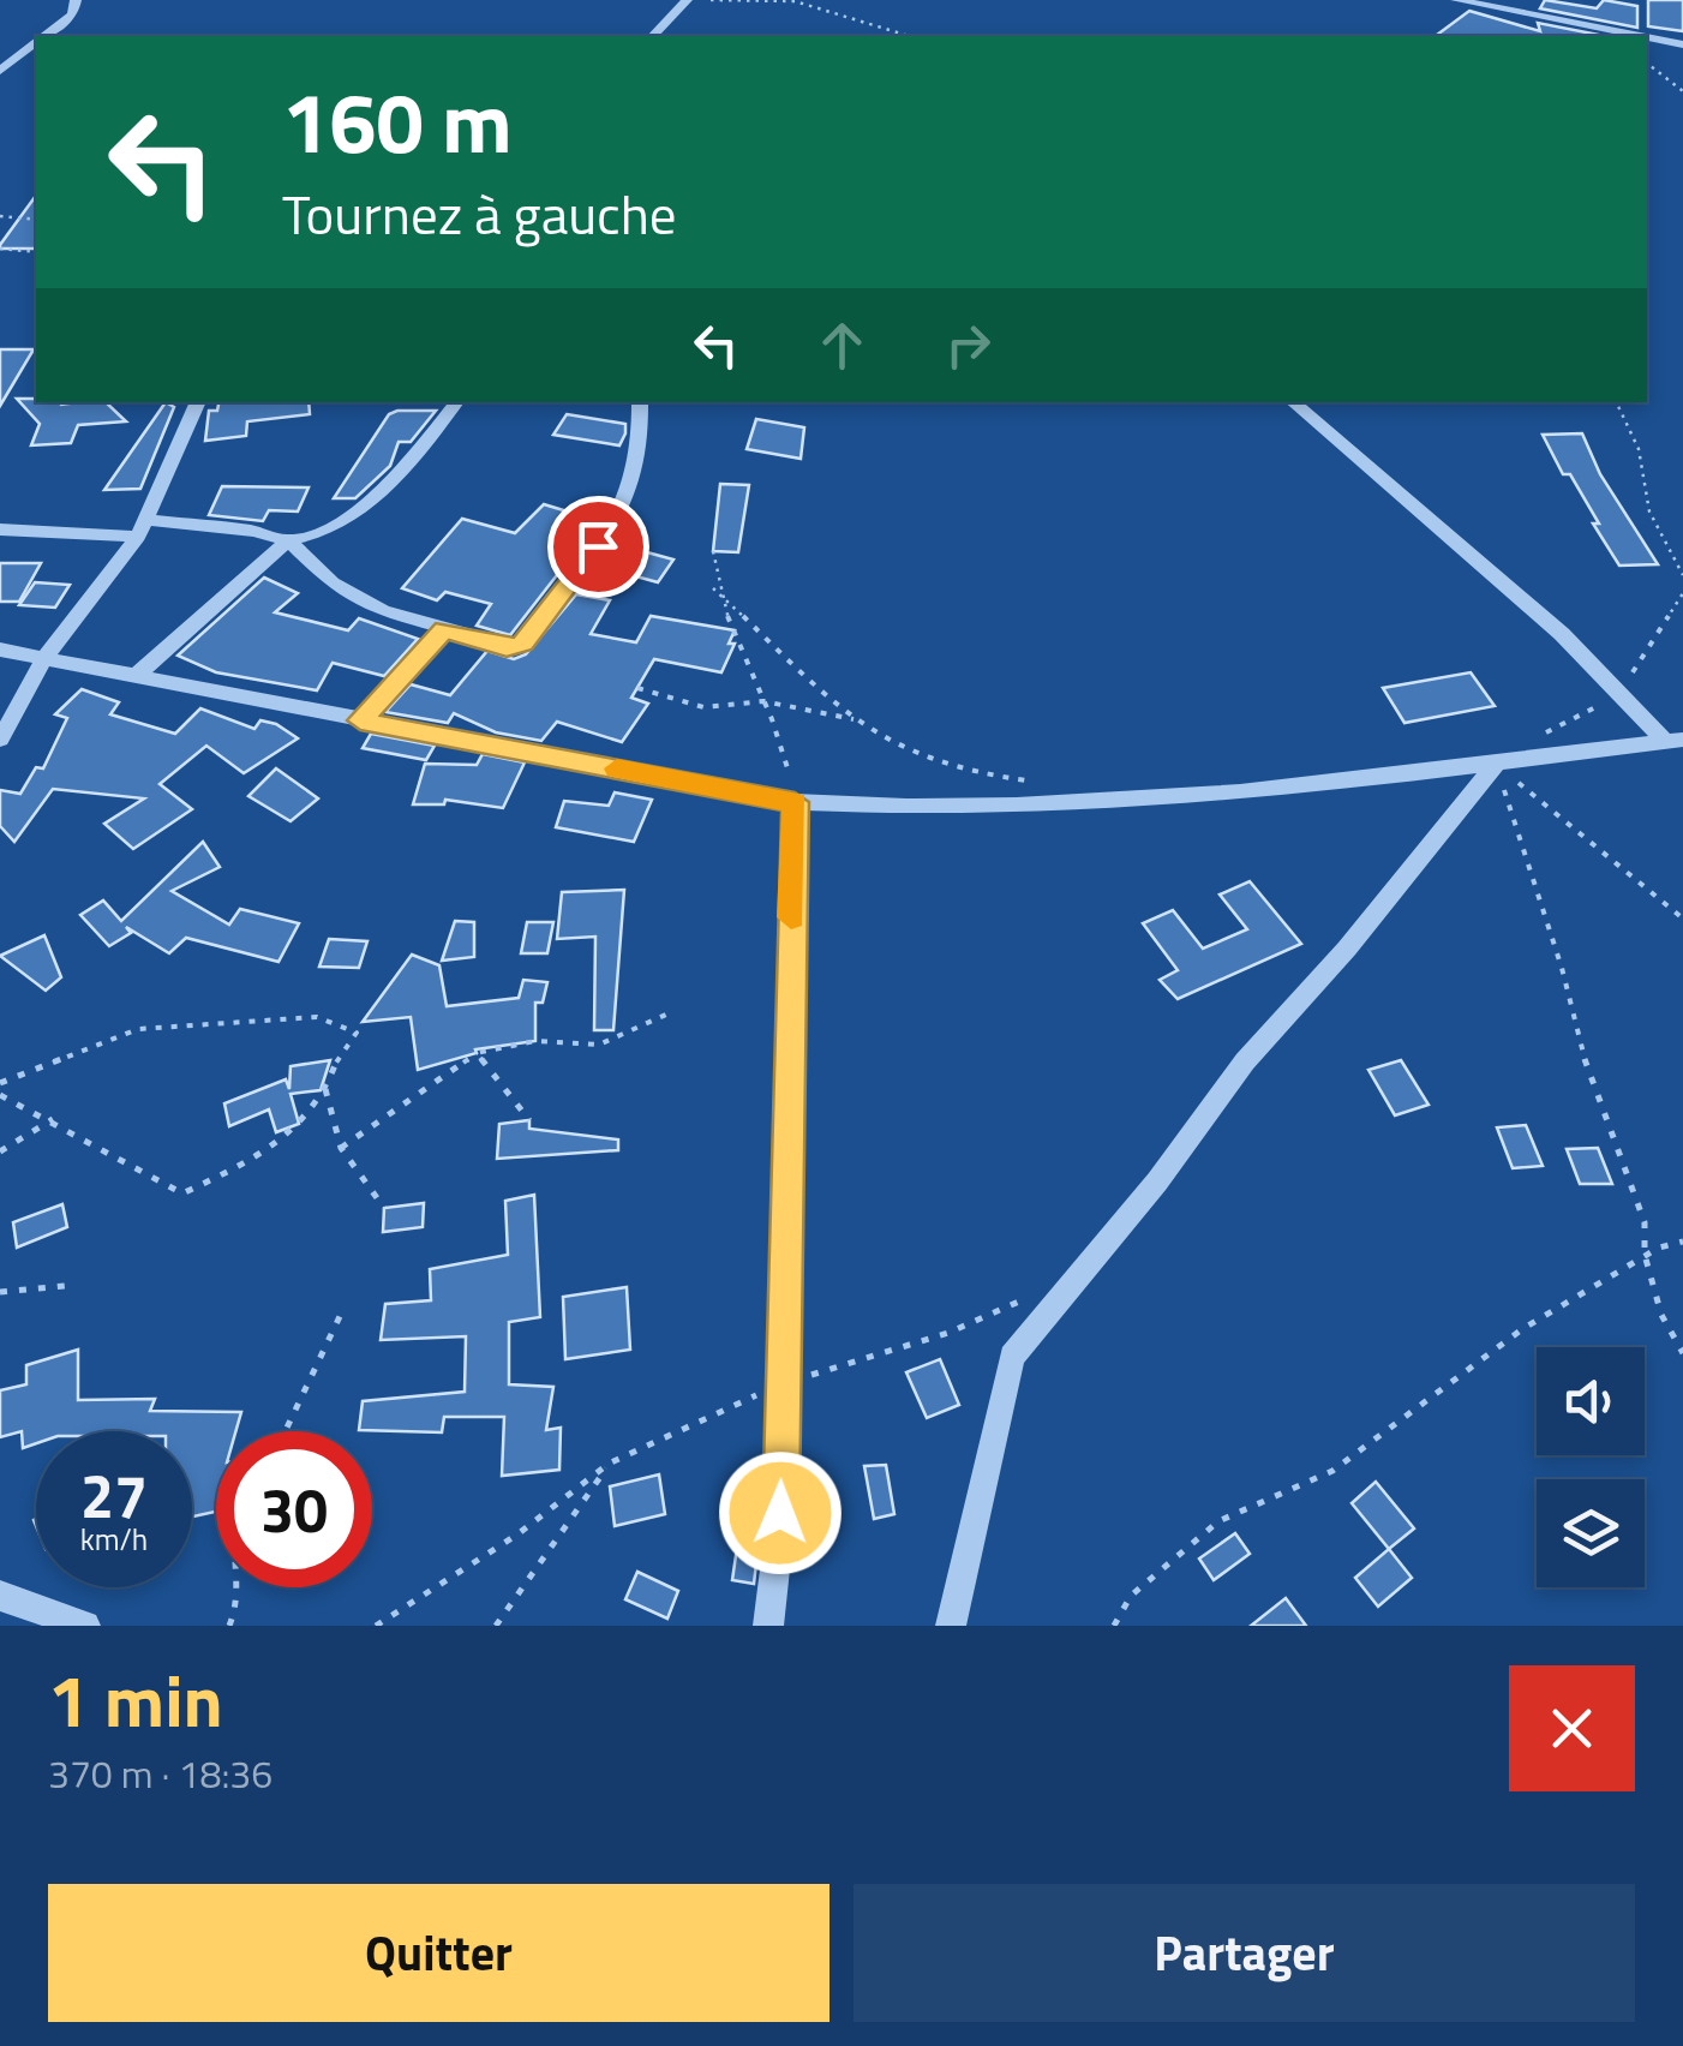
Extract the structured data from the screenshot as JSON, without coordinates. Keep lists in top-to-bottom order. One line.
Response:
{"page":{"turn":["160 m","Tournez à gauche"],"speed":"27 km/h","limit":"30","heading":["1 min","370 m · 18:36"],"buttons":["Quitter","Partager"]}}
